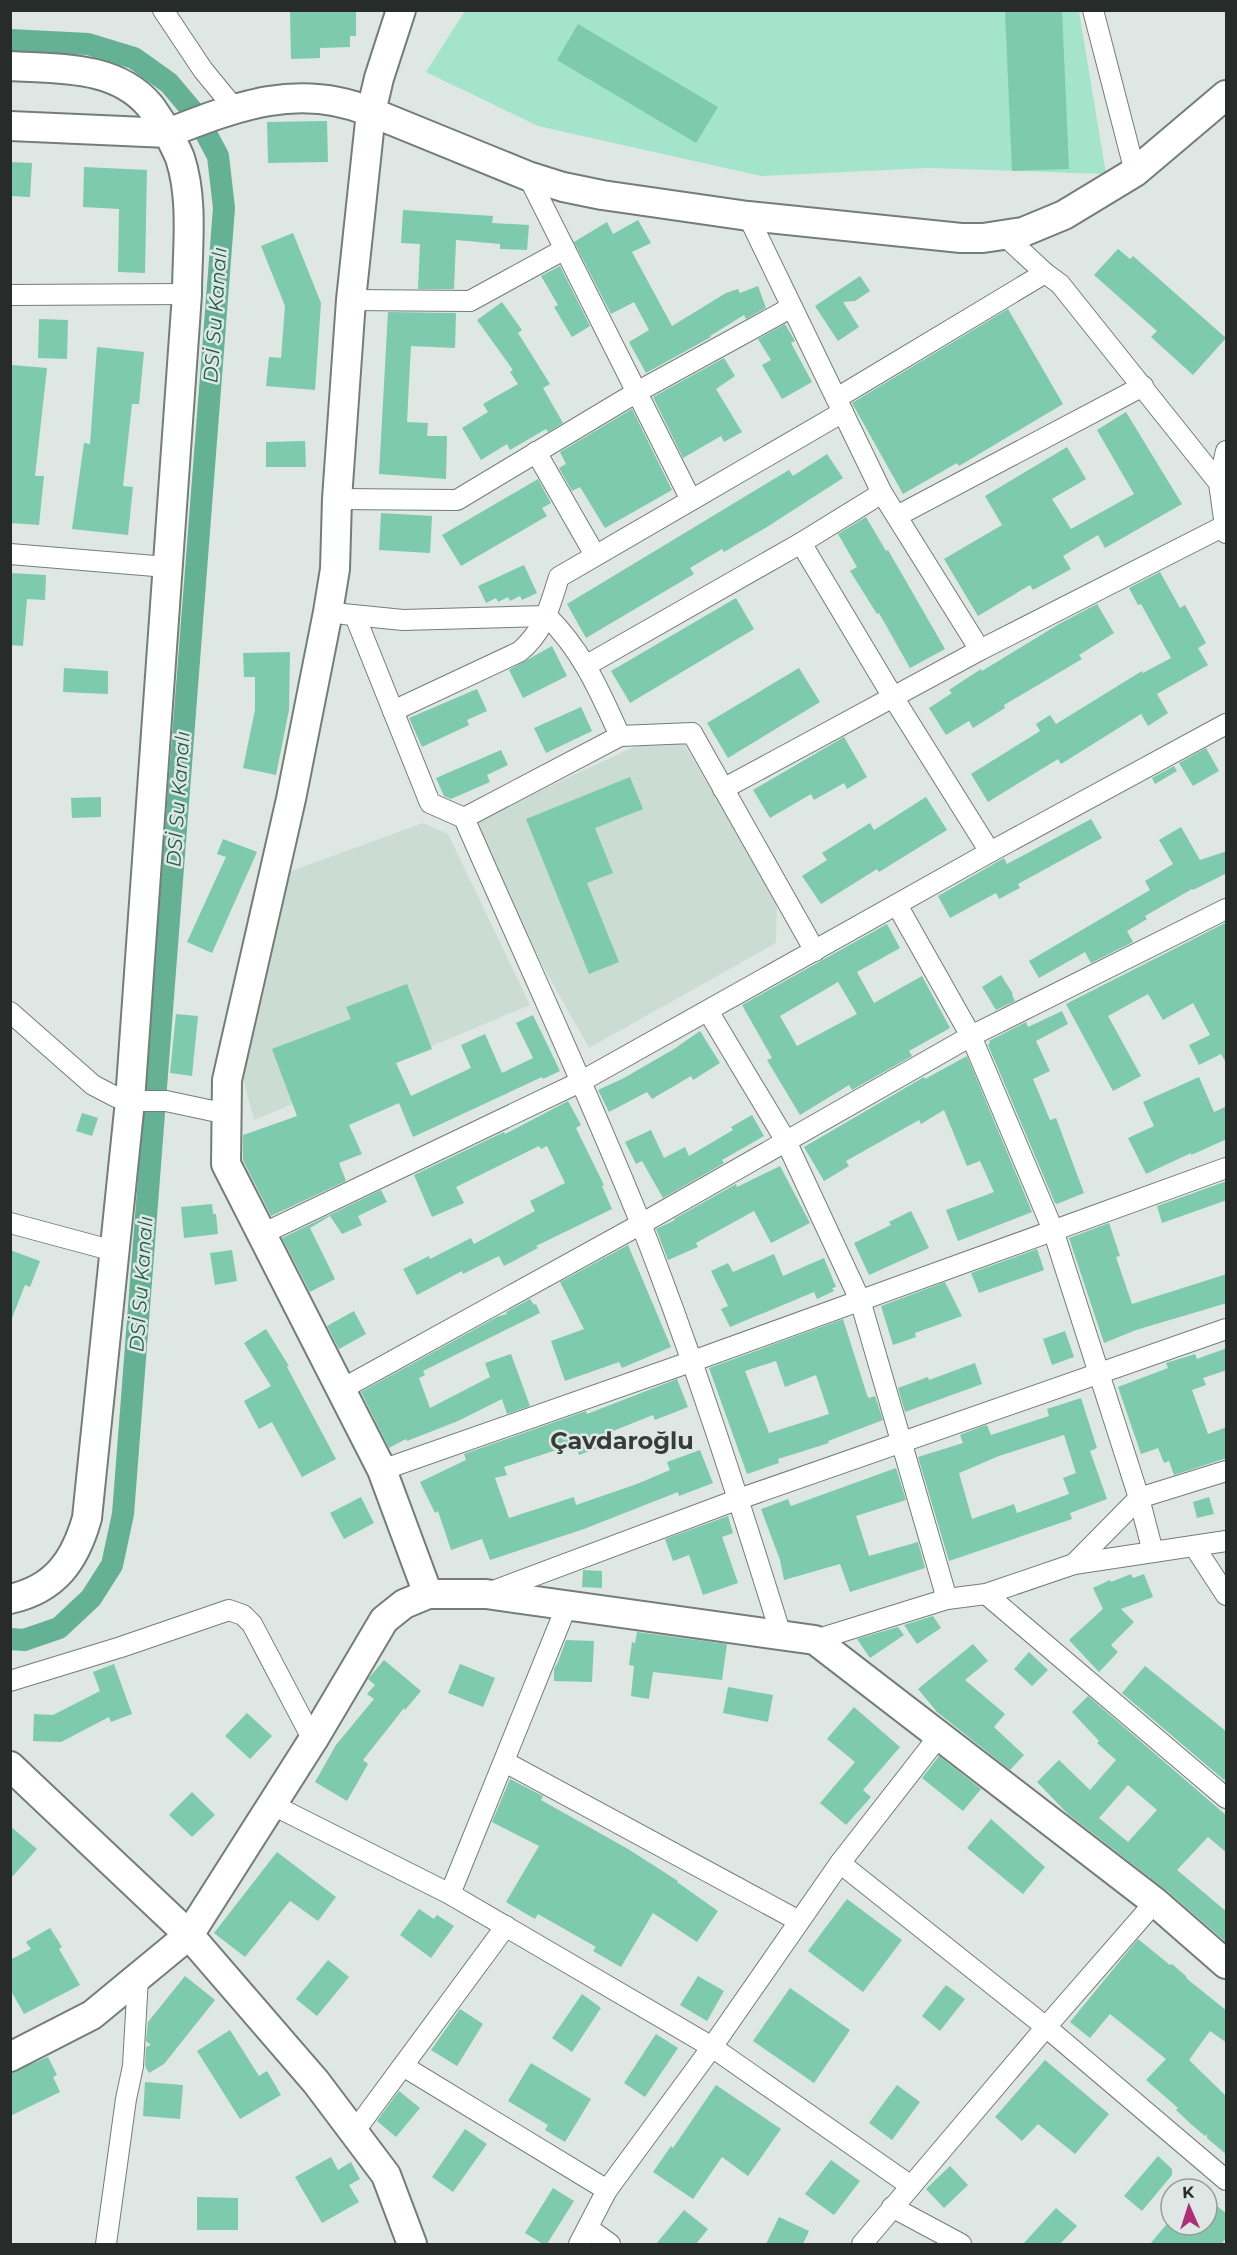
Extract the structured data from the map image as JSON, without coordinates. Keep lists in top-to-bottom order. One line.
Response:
{"districts":["Çavdaroğlu"],"water":["DSİ Su Kanalı"],"north":"top"}
